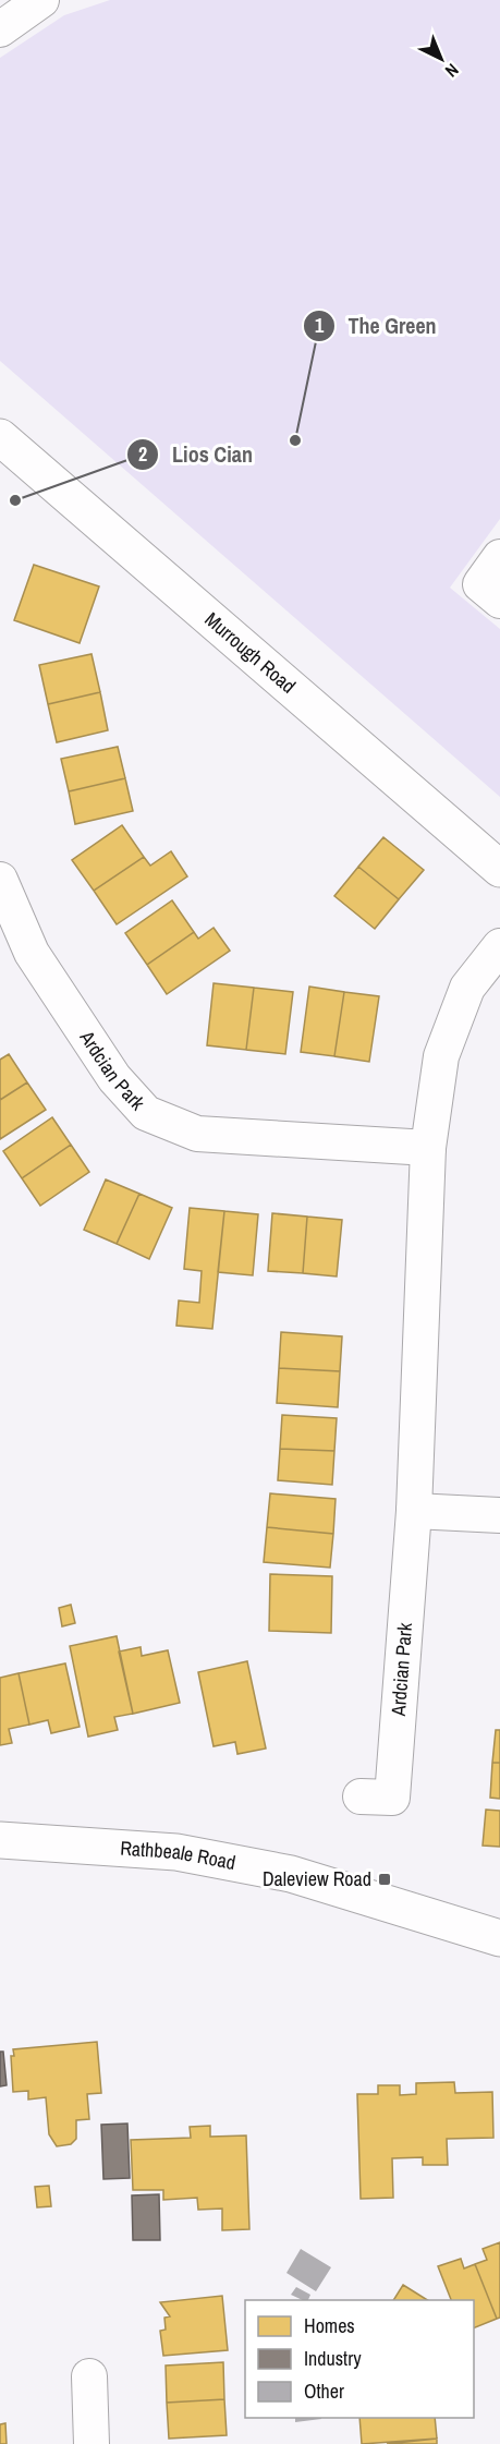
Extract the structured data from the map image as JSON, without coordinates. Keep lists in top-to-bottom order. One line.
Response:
{"streets":{"street":["Murrough Road","Ardcian Park","Rathbeale Road"]},"places":{"other":["The Green","Lios Cian"],"transit":["Daleview Road"]},"legend":["Homes","Industry","Other"],"north":"bottom right"}
